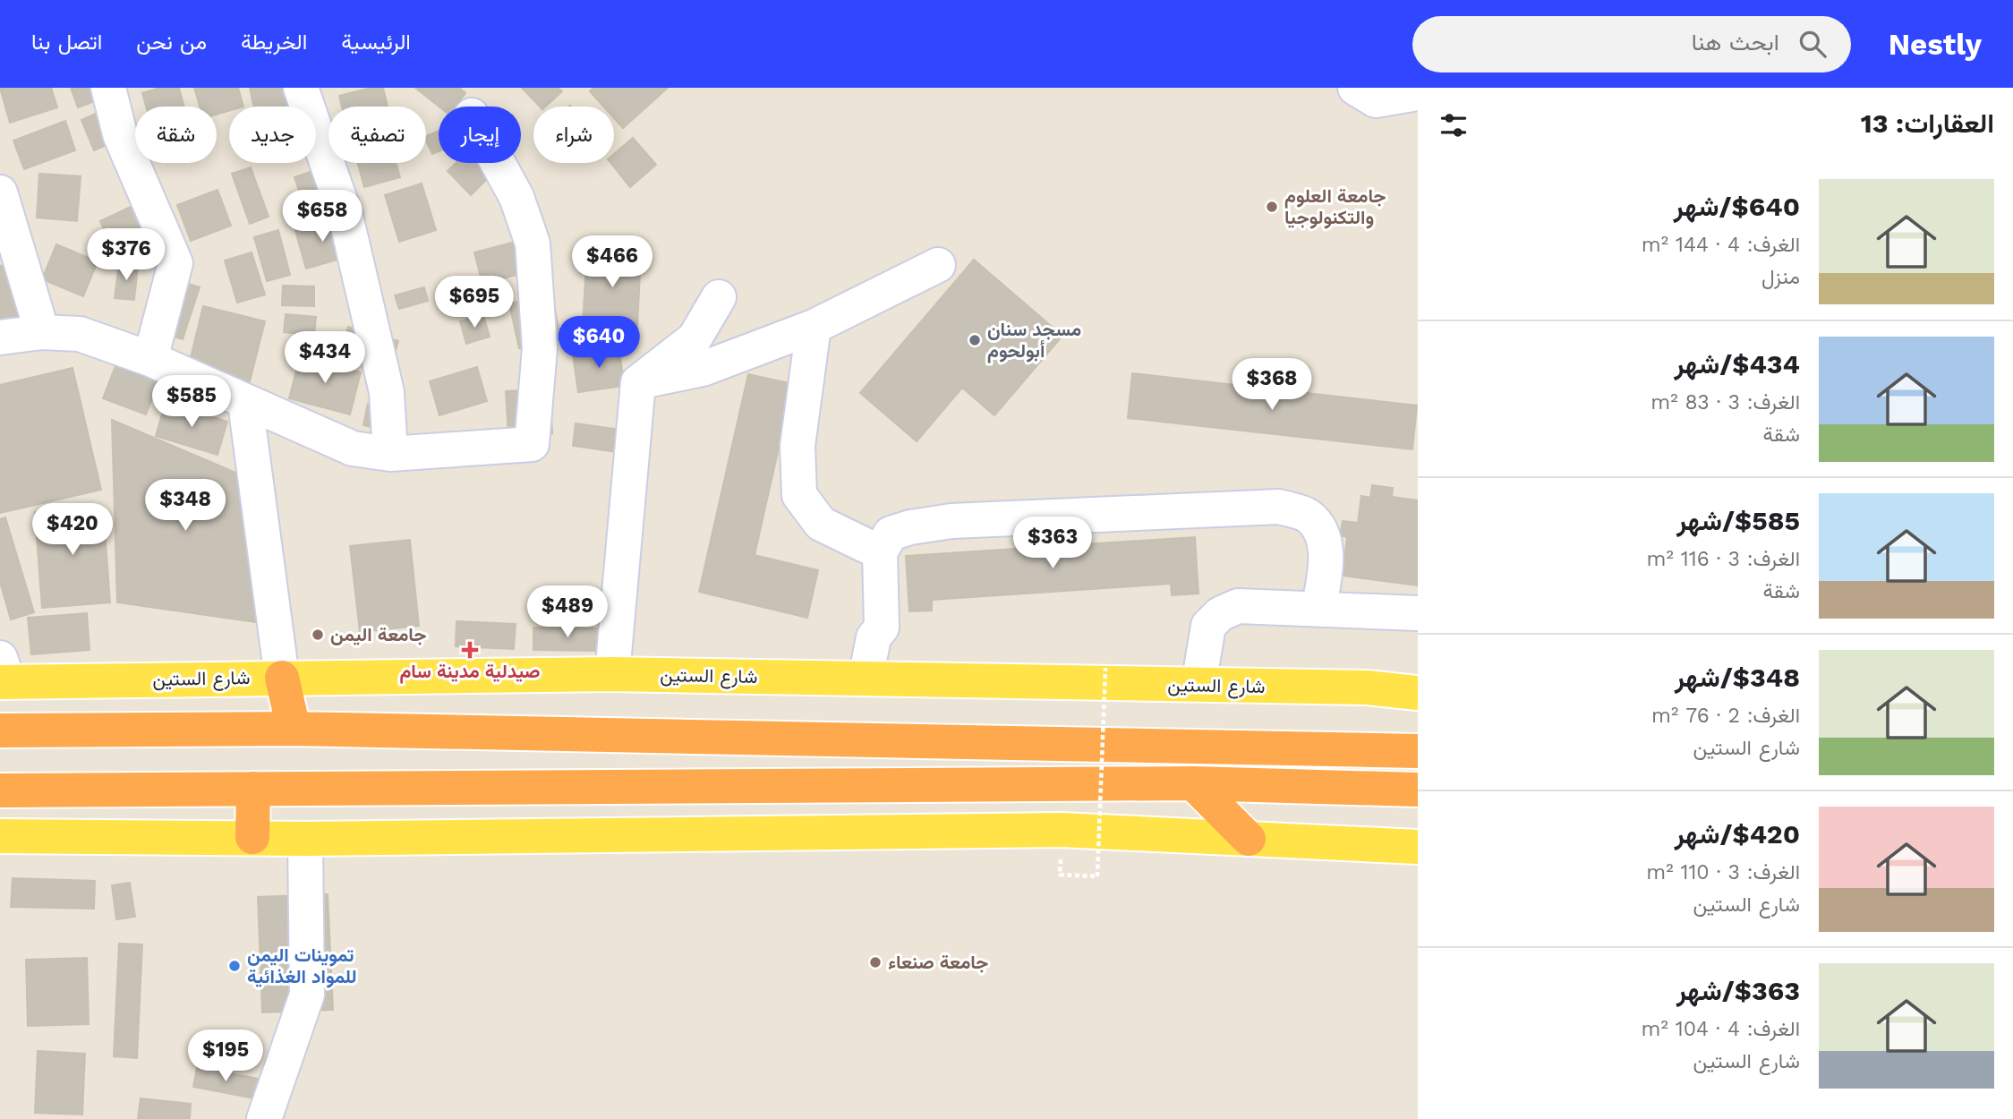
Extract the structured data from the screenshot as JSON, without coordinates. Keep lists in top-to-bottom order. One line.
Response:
{"streets":{"main road":["شارع الستين"]},"places":{"other":["جامعة العلوم والتكنولوجيا","مسجد سنان أبولحوم","جامعة اليمن","جامعة صنعاء","تموينات اليمن للمواد الغذائية"],"health":["صيدلية مدينة سام"]},"page":{"header":"Nestly","search":"ابحث هنا","nav":["الرئيسية","الخريطة","من نحن","اتصل بنا"],"heading":"العقارات: 13","chip":["شراء","إيجار","تصفية","جديد","شقة"],"list":[{"name":"$640/شهر","note":"الغرف: 4 · 144 m² · منزل"},{"name":"$434/شهر","note":"الغرف: 3 · 83 m² · شقة"},{"name":"$585/شهر","note":"الغرف: 3 · 116 m² · شقة"},{"name":"$348/شهر","note":"الغرف: 2 · 76 m² · شارع الستين"},{"name":"$420/شهر","note":"الغرف: 3 · 110 m² · شارع الستين"},{"name":"$363/شهر","note":"الغرف: 4 · 104 m² · شارع الستين"}],"price":["$658","$376","$466","$695","$640","$434","$368","$585","$348","$420","$363","$489","$195"]}}
